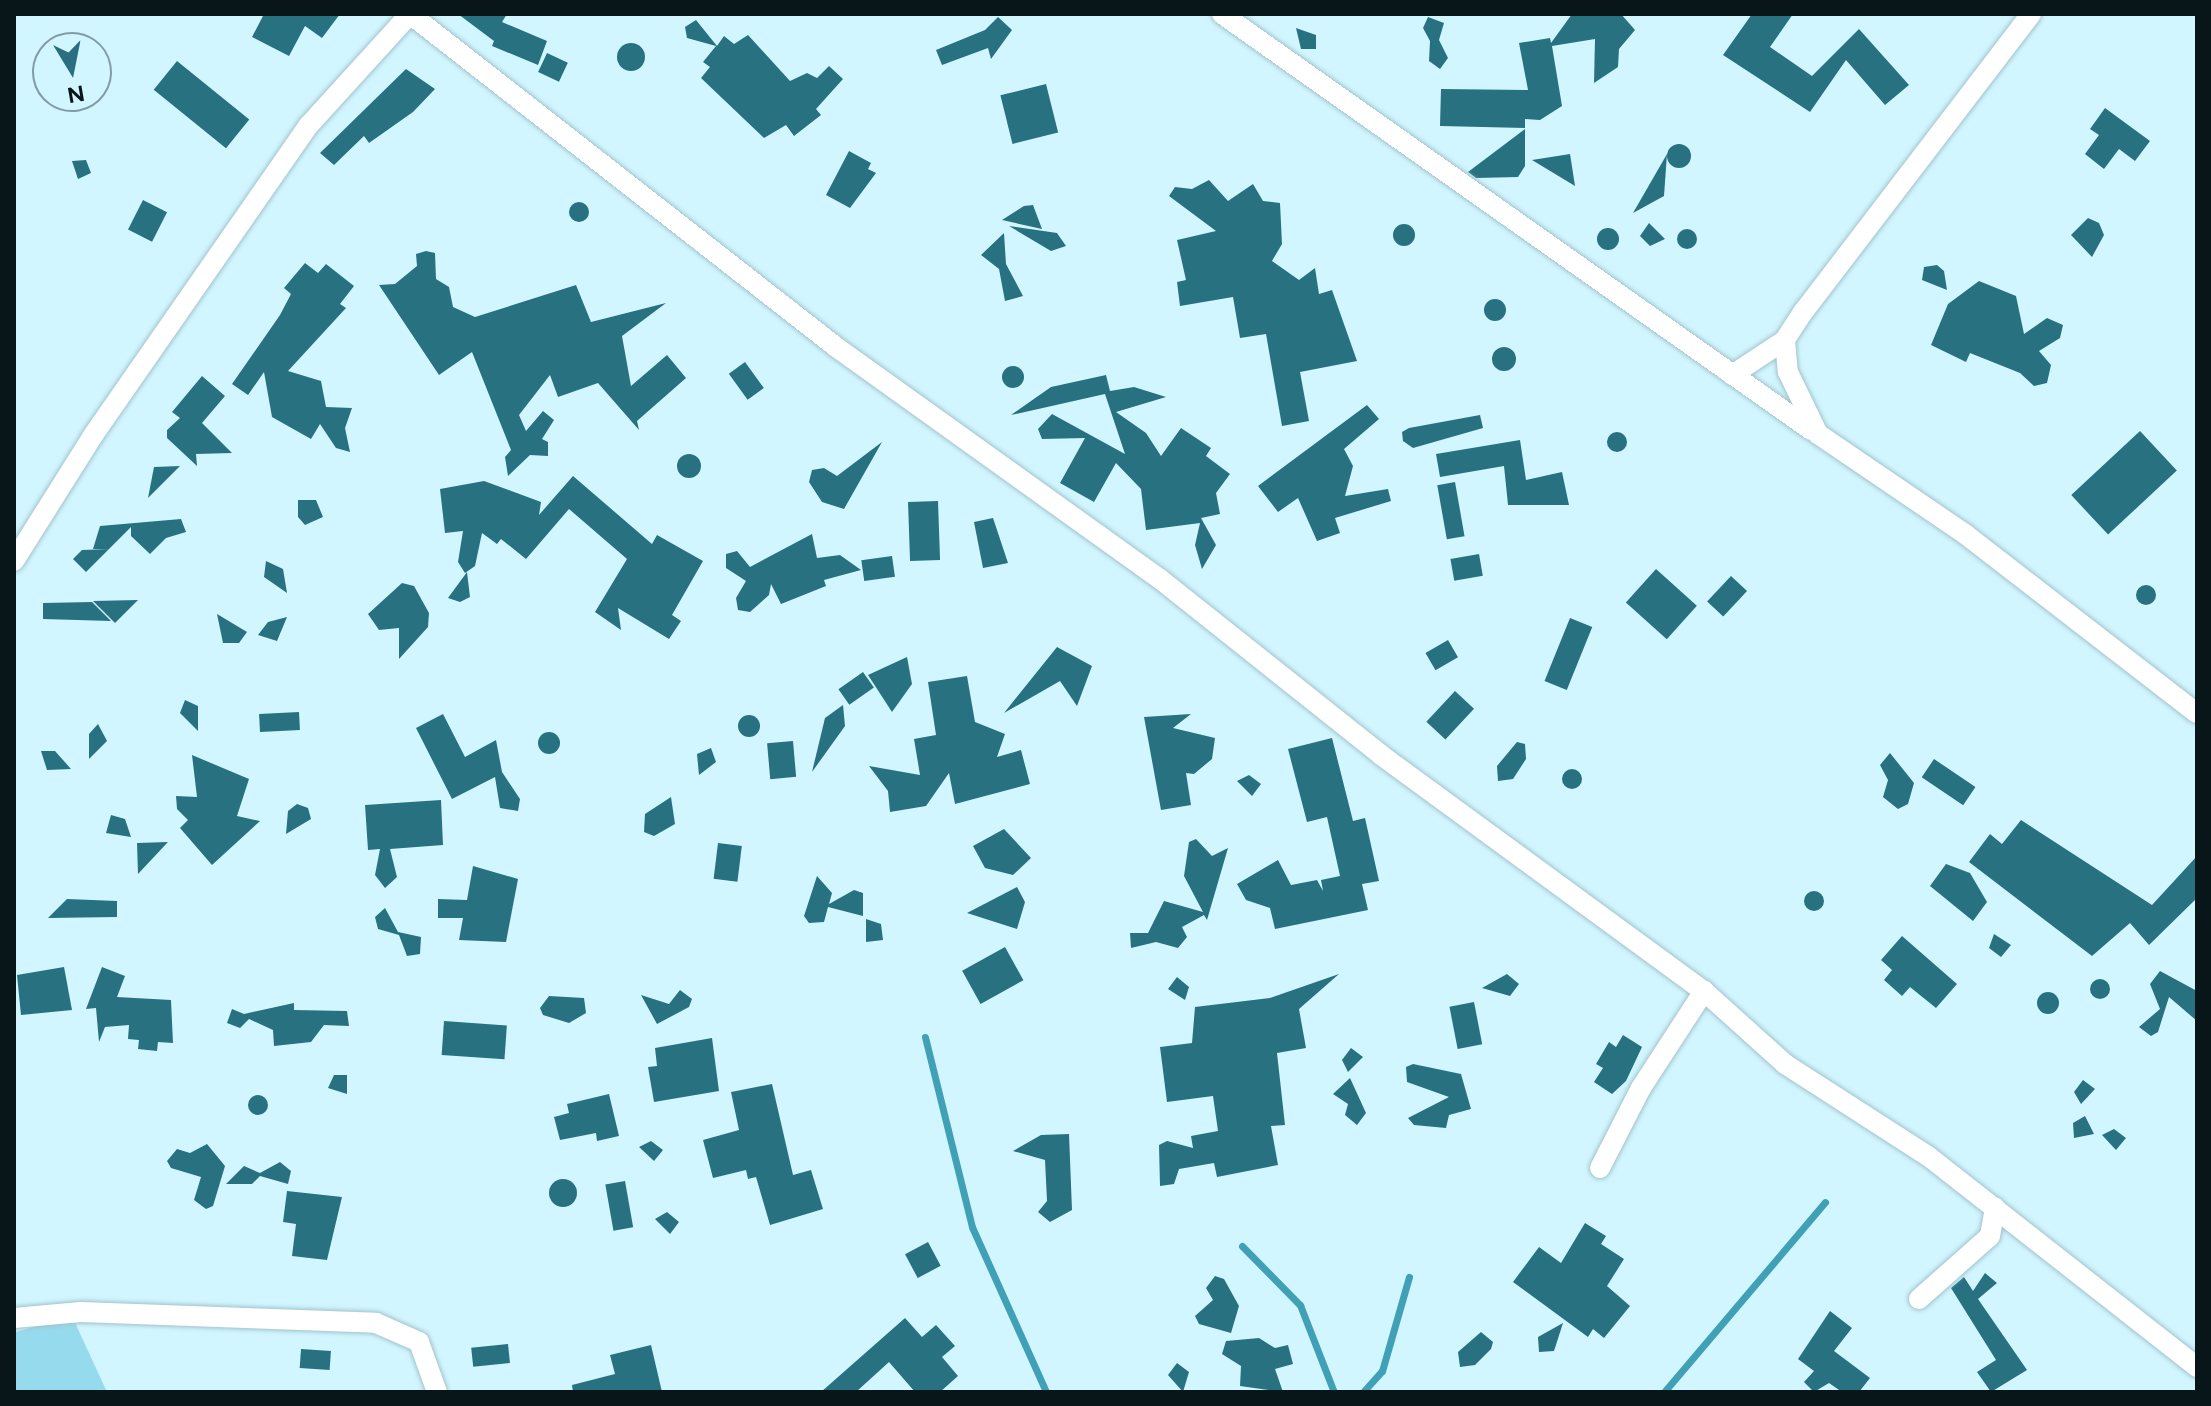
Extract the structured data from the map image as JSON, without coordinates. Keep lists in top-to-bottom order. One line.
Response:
{"north":"bottom"}
